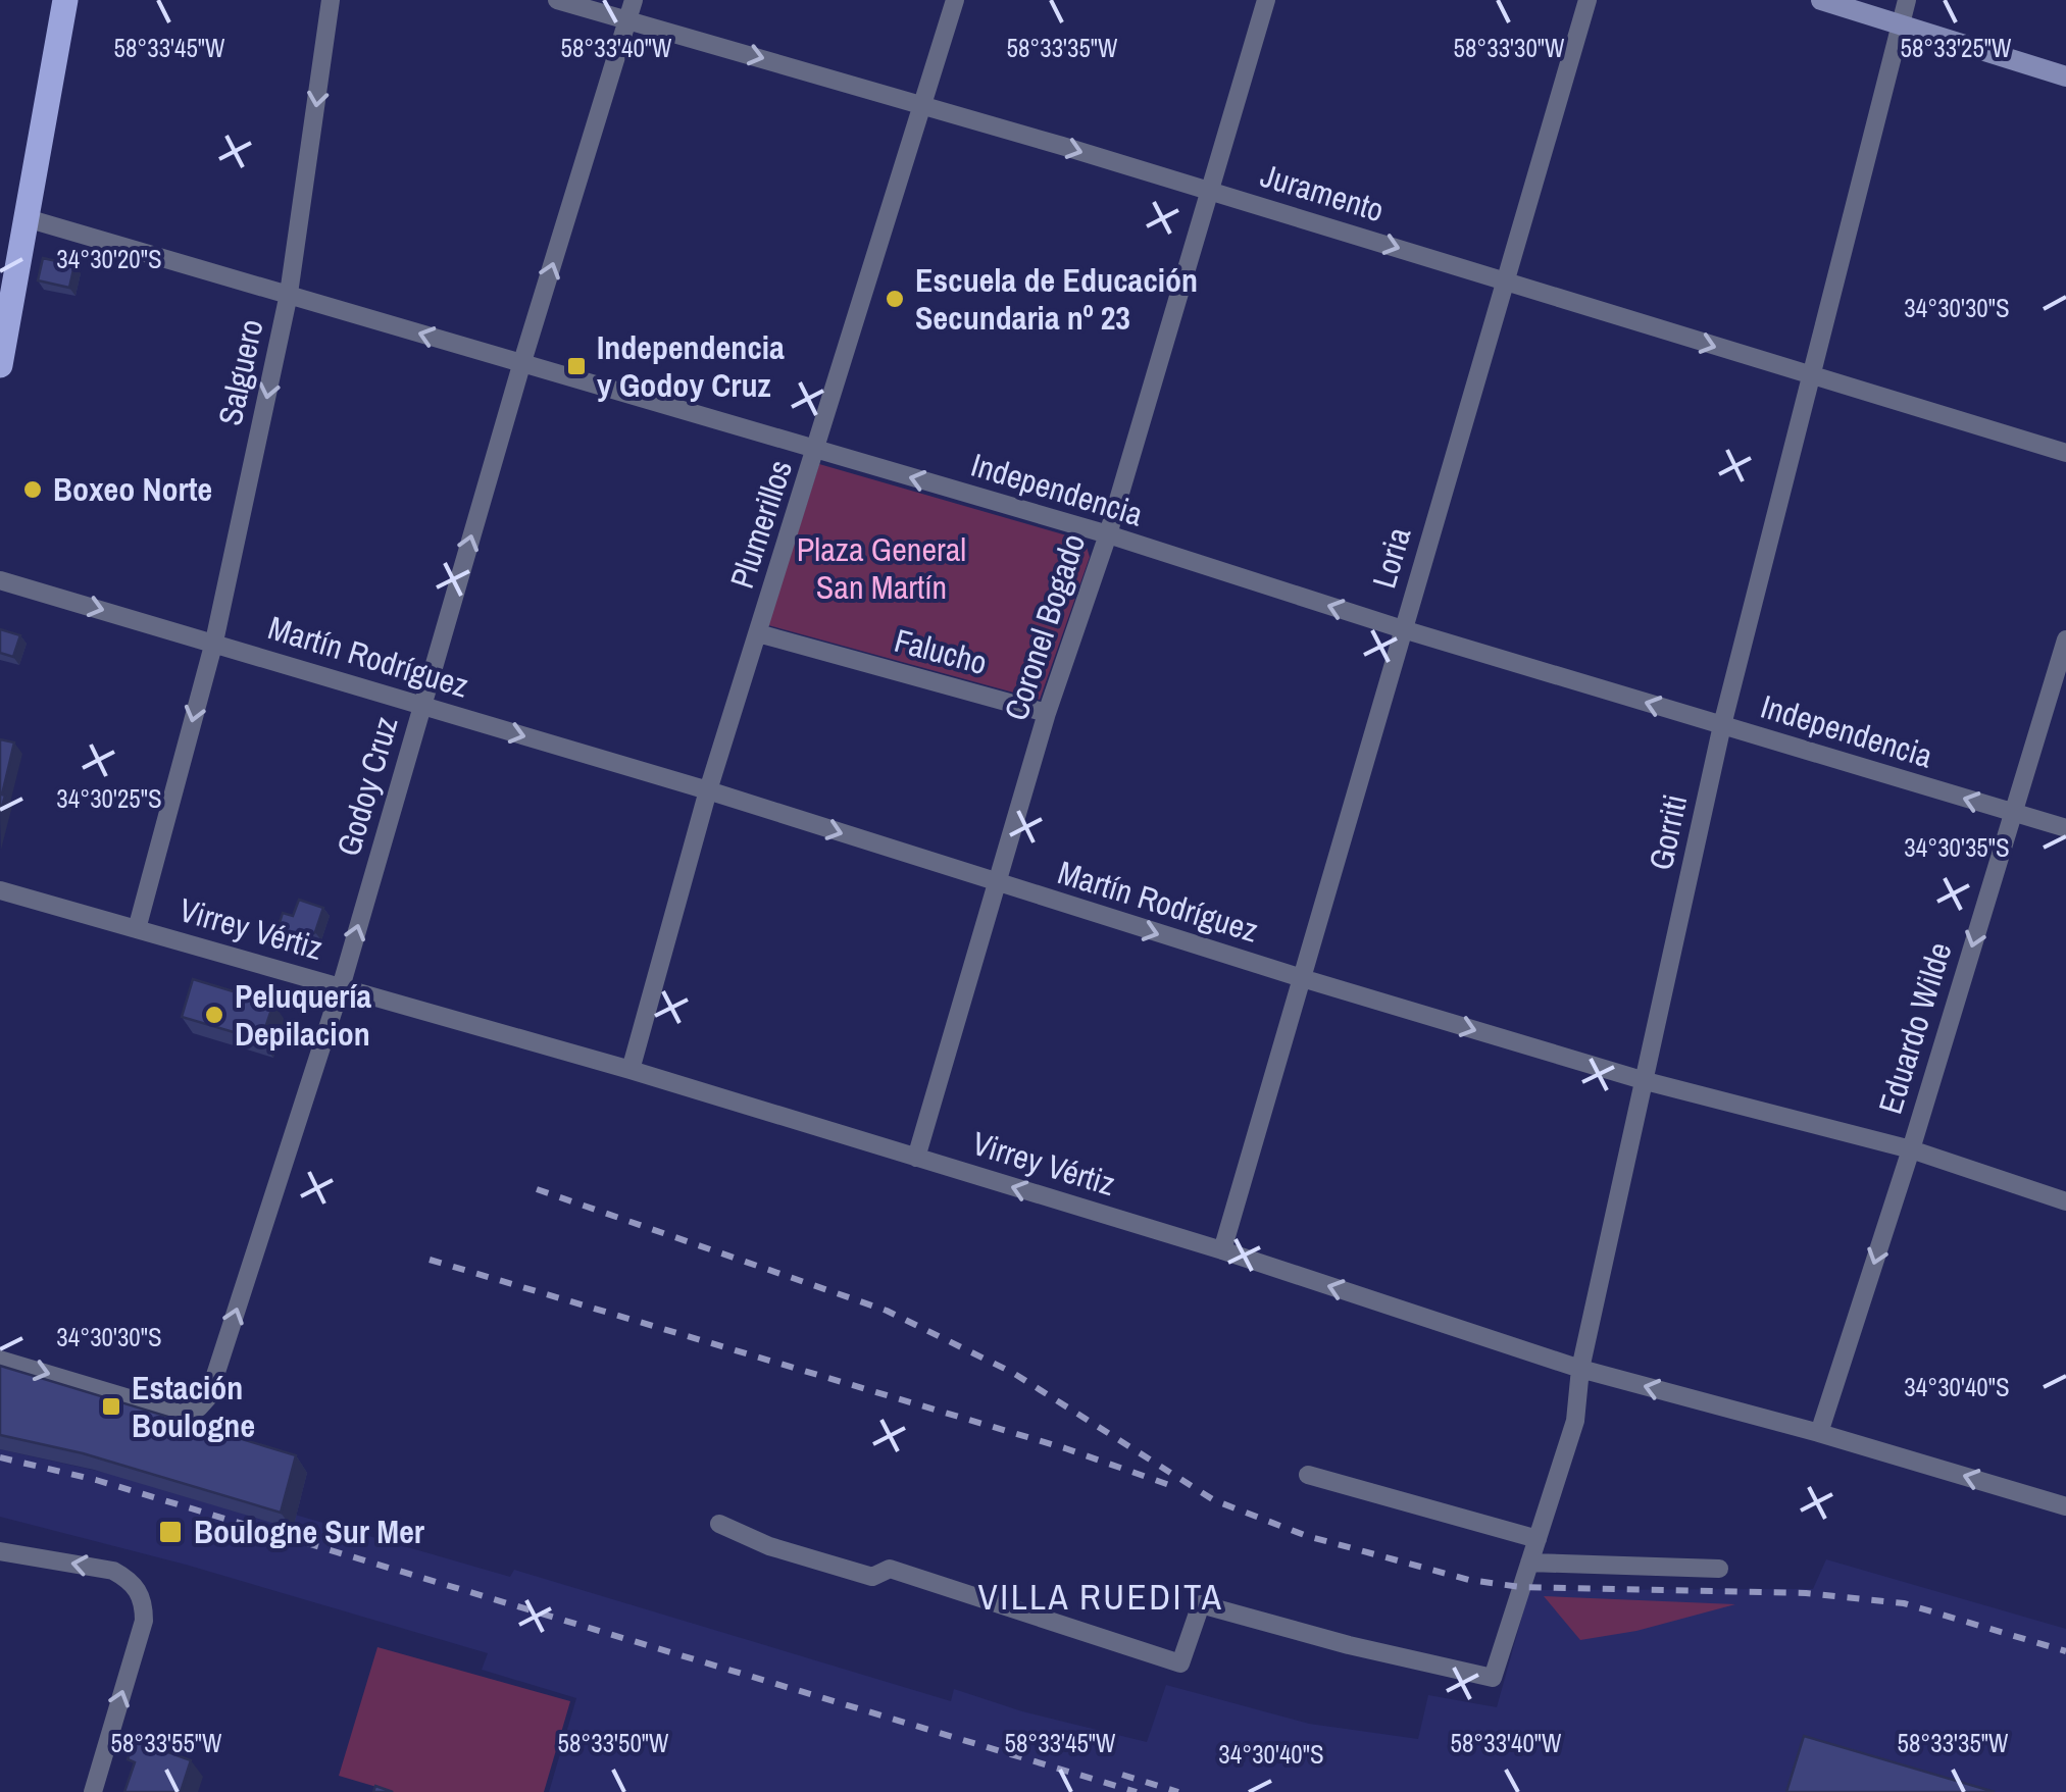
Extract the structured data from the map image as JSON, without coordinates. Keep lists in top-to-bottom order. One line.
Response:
{"streets":{"street":["Juramento","Salguero","Independencia","Plumerillos","Loria","Coronel Bogado","Falucho","Martín Rodríguez","Godoy Cruz","Gorriti","Virrey Vértiz","Eduardo Wilde"]},"crossings":[["Juramento","Plumerillos"],["Juramento","Loria"],["Juramento","Coronel Bogado"],["Juramento","Godoy Cruz"],["Juramento","Gorriti"],["Salguero","Independencia"],["Salguero","Martín Rodríguez"],["Salguero","Virrey Vértiz"],["Independencia","Plumerillos"],["Independencia","Loria"],["Independencia","Coronel Bogado"],["Independencia","Godoy Cruz"],["Independencia","Gorriti"],["Independencia","Eduardo Wilde"],["Plumerillos","Falucho"],["Plumerillos","Martín Rodríguez"],["Plumerillos","Virrey Vértiz"],["Loria","Martín Rodríguez"],["Loria","Virrey Vértiz"],["Coronel Bogado","Falucho"],["Coronel Bogado","Martín Rodríguez"],["Coronel Bogado","Virrey Vértiz"],["Martín Rodríguez","Godoy Cruz"],["Martín Rodríguez","Gorriti"],["Martín Rodríguez","Eduardo Wilde"],["Godoy Cruz","Virrey Vértiz"],["Gorriti","Virrey Vértiz"],["Virrey Vértiz","Eduardo Wilde"]],"one_way":["Juramento","Salguero","Independencia","Martín Rodríguez","Godoy Cruz","Virrey Vértiz","Eduardo Wilde"],"districts":["VILLA RUEDITA"],"parks":["Plaza General San Martín"],"places":{"other":["Escuela de Educación Secundaria nº 23","Boxeo Norte","Peluquería Depilacion"],"transit":["Independencia y Godoy Cruz","Estación Boulogne","Boulogne Sur Mer"]},"coordinates":["58°33'45\"W","58°33'40\"W","58°33'35\"W","58°33'30\"W","58°33'25\"W","34°30'20\"S","34°30'30\"S","34°30'25\"S","34°30'35\"S","34°30'40\"S","58°33'55\"W","58°33'50\"W"]}
